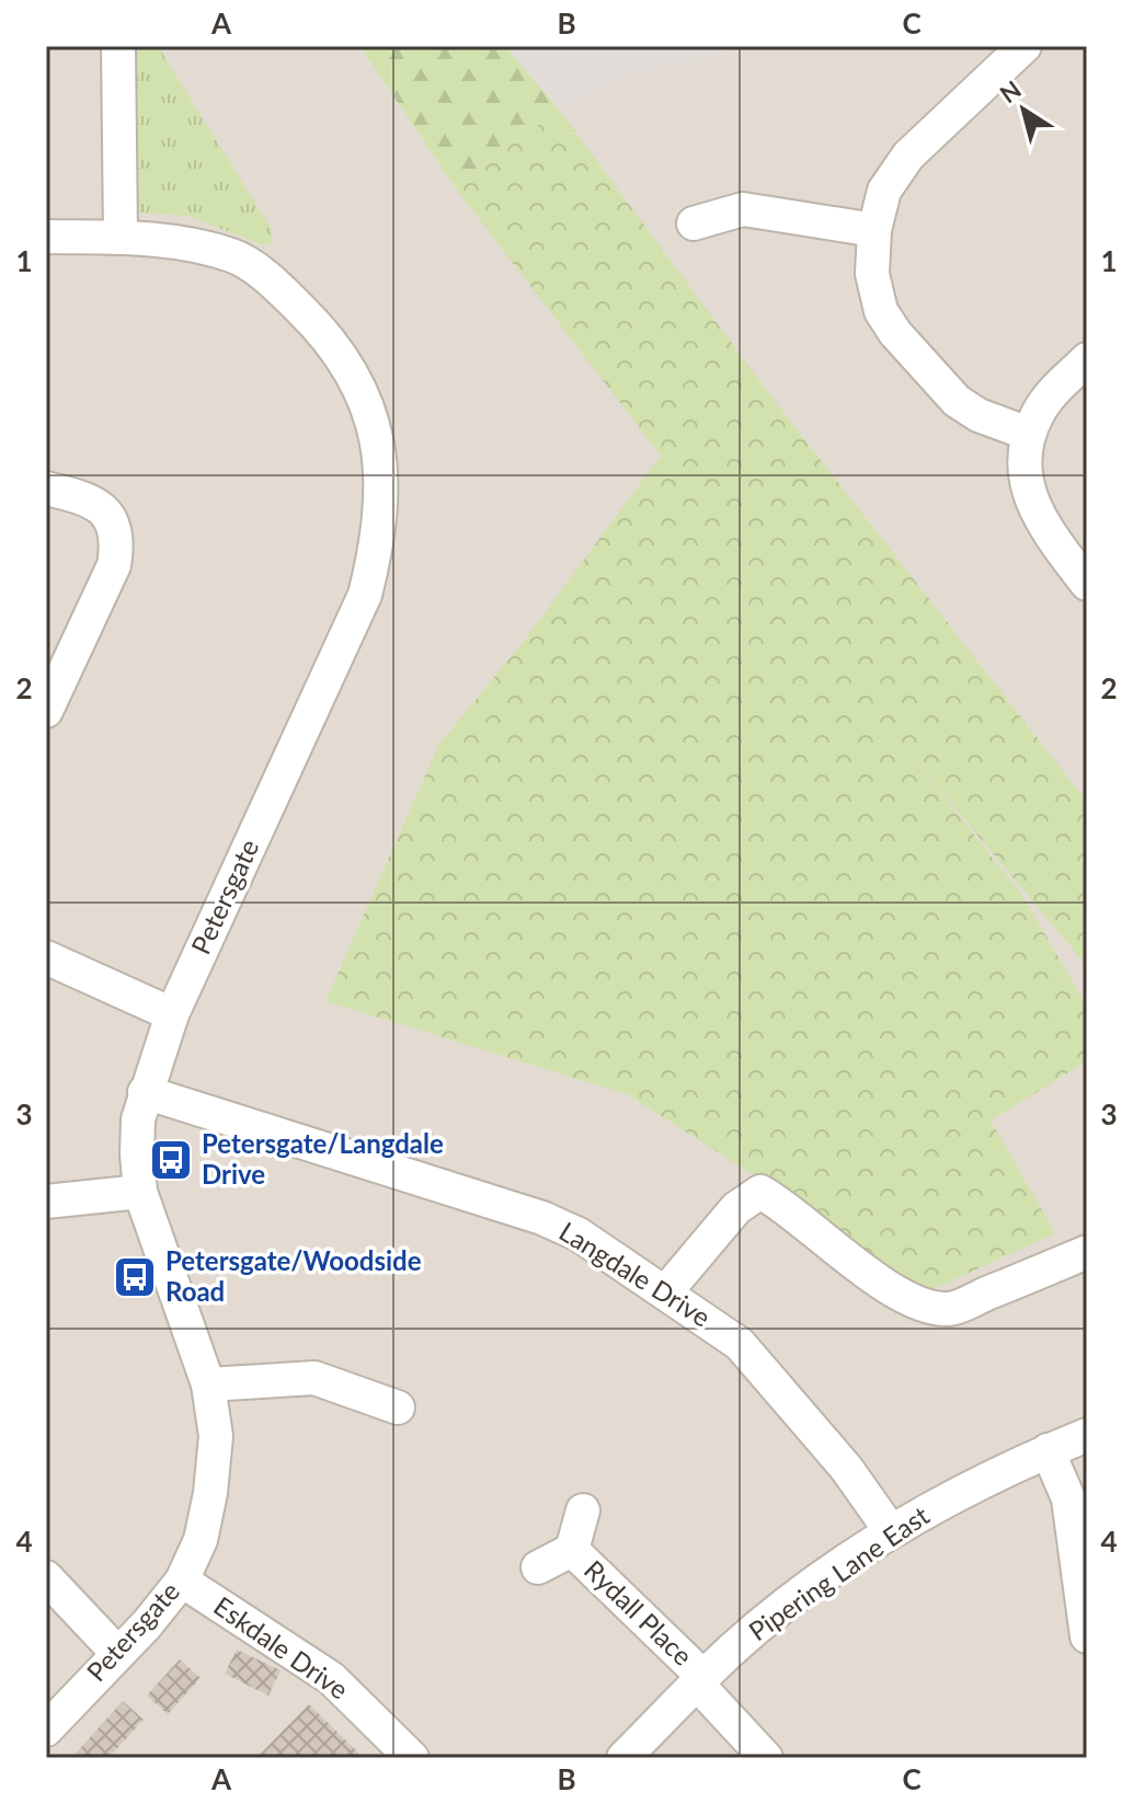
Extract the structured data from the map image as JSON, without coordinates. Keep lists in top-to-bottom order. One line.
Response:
{"streets":{"street":["Petersgate","Langdale Drive","Pipering Lane East","Rydall Place","Eskdale Drive"]},"crossings":[["Petersgate","Langdale Drive"],["Petersgate","Eskdale Drive"],["Langdale Drive","Pipering Lane East"],["Pipering Lane East","Rydall Place"]],"places":{"bus stop":["Petersgate/Langdale Drive","Petersgate/Woodside Road"]},"north":"top left","grid":{"columns":["A","B","C"],"rows":["1","2","3","4"]}}
